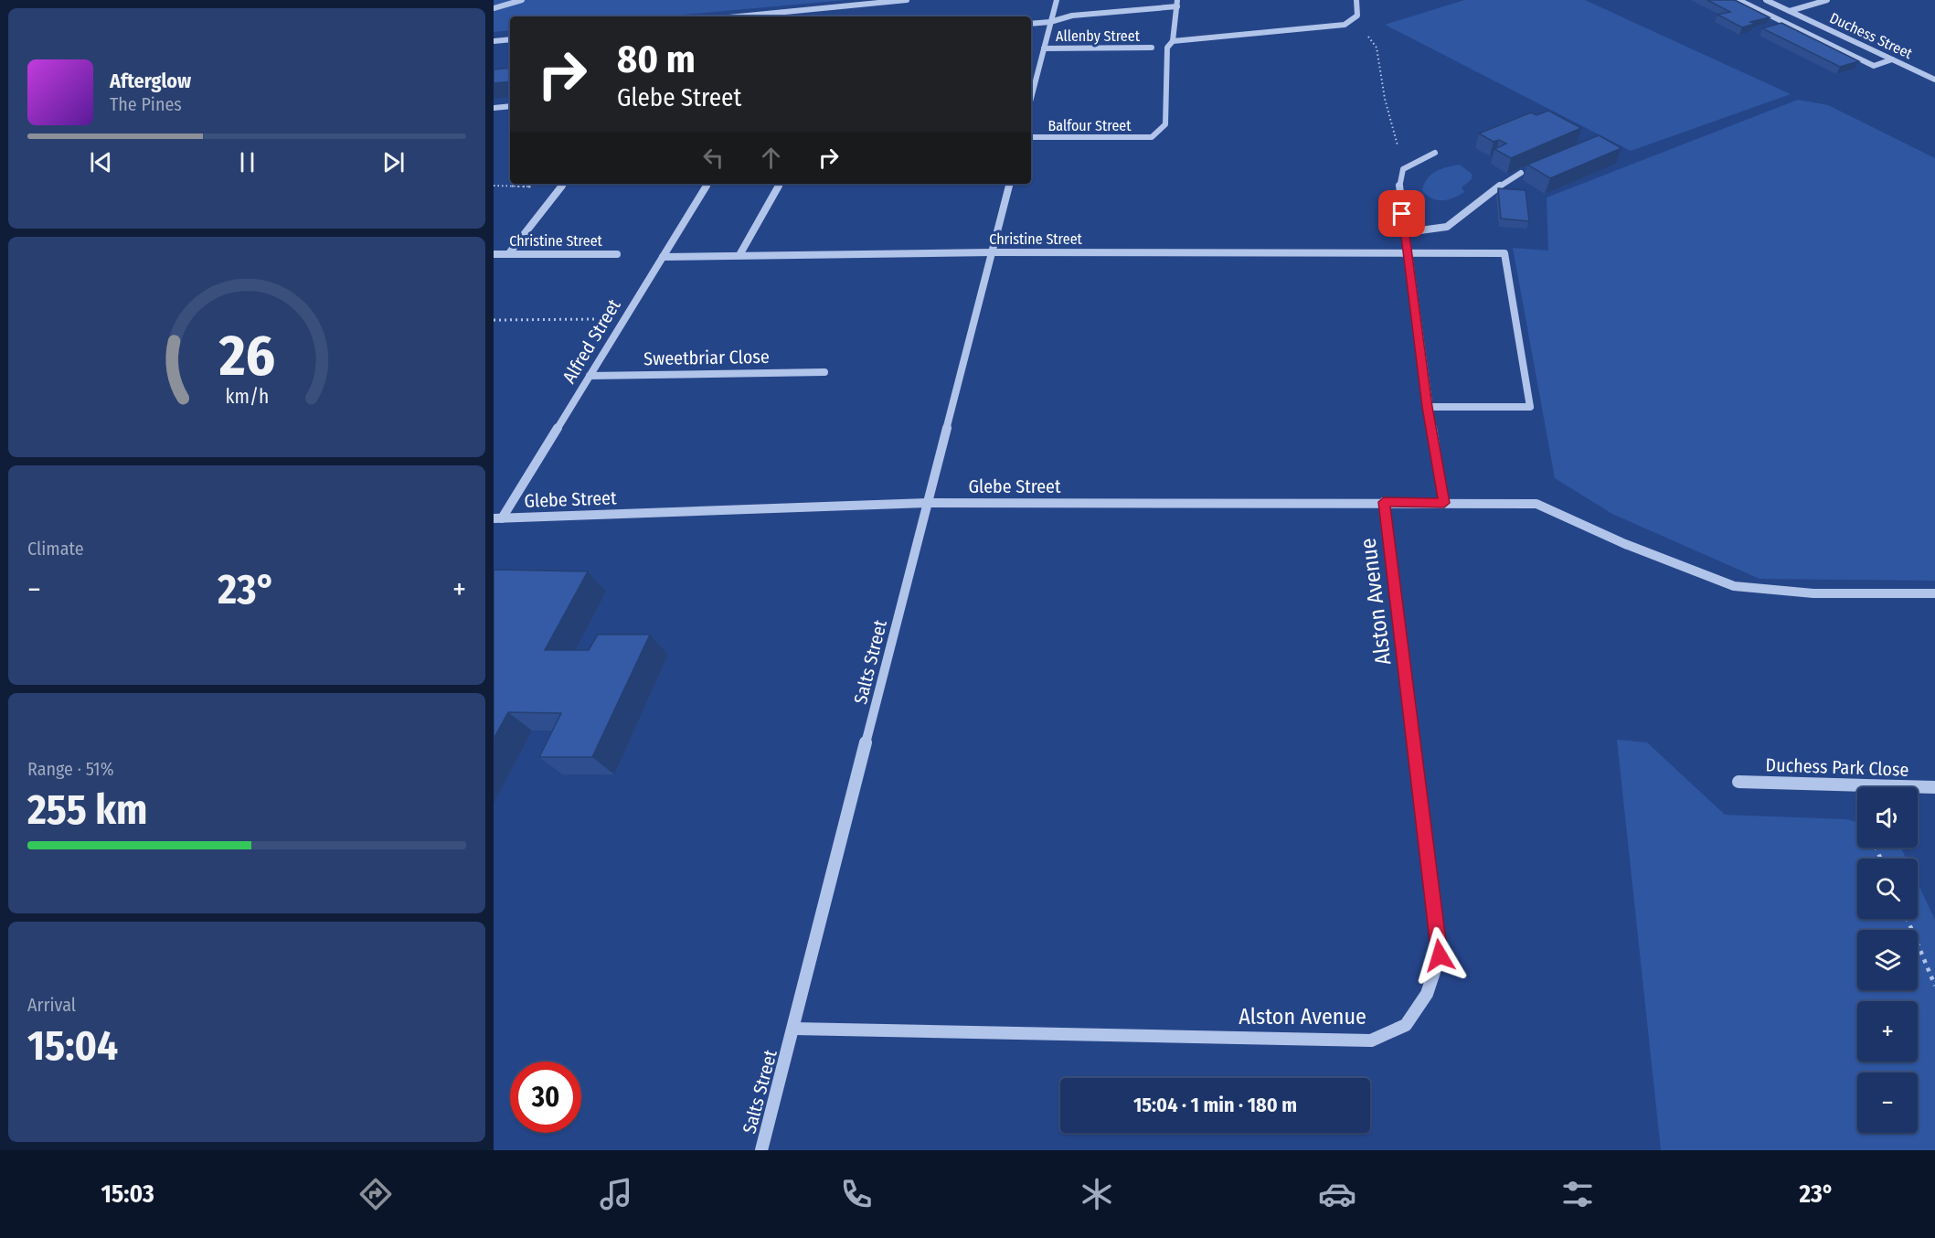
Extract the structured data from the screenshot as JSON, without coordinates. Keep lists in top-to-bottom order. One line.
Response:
{"streets":{"street":["Allenby Street","Duchess Street","Balfour Street","Christine Street","Alfred Street","Sweetbriar Close","Glebe Street","Alston Avenue","Salts Street","Duchess Park Close"]},"crossings":[["Christine Street","Alfred Street"],["Christine Street","Salts Street"],["Alfred Street","Sweetbriar Close"],["Alfred Street","Glebe Street"],["Glebe Street","Alston Avenue"],["Glebe Street","Salts Street"],["Alston Avenue","Salts Street"]],"page":{"turn":["80 m","Glebe Street"],"song":["Afterglow","The Pines"],"tile":["Climate",["Range · 51%","255 km"],["Arrival","15:04"]],"heat":["−","23°","+"],"map_buttons":["+","−"],"limit":"30","trip":"15:04 · 1 min · 180 m","tabs":["15:03","23°"],"gauge":["26","km/h"]}}
